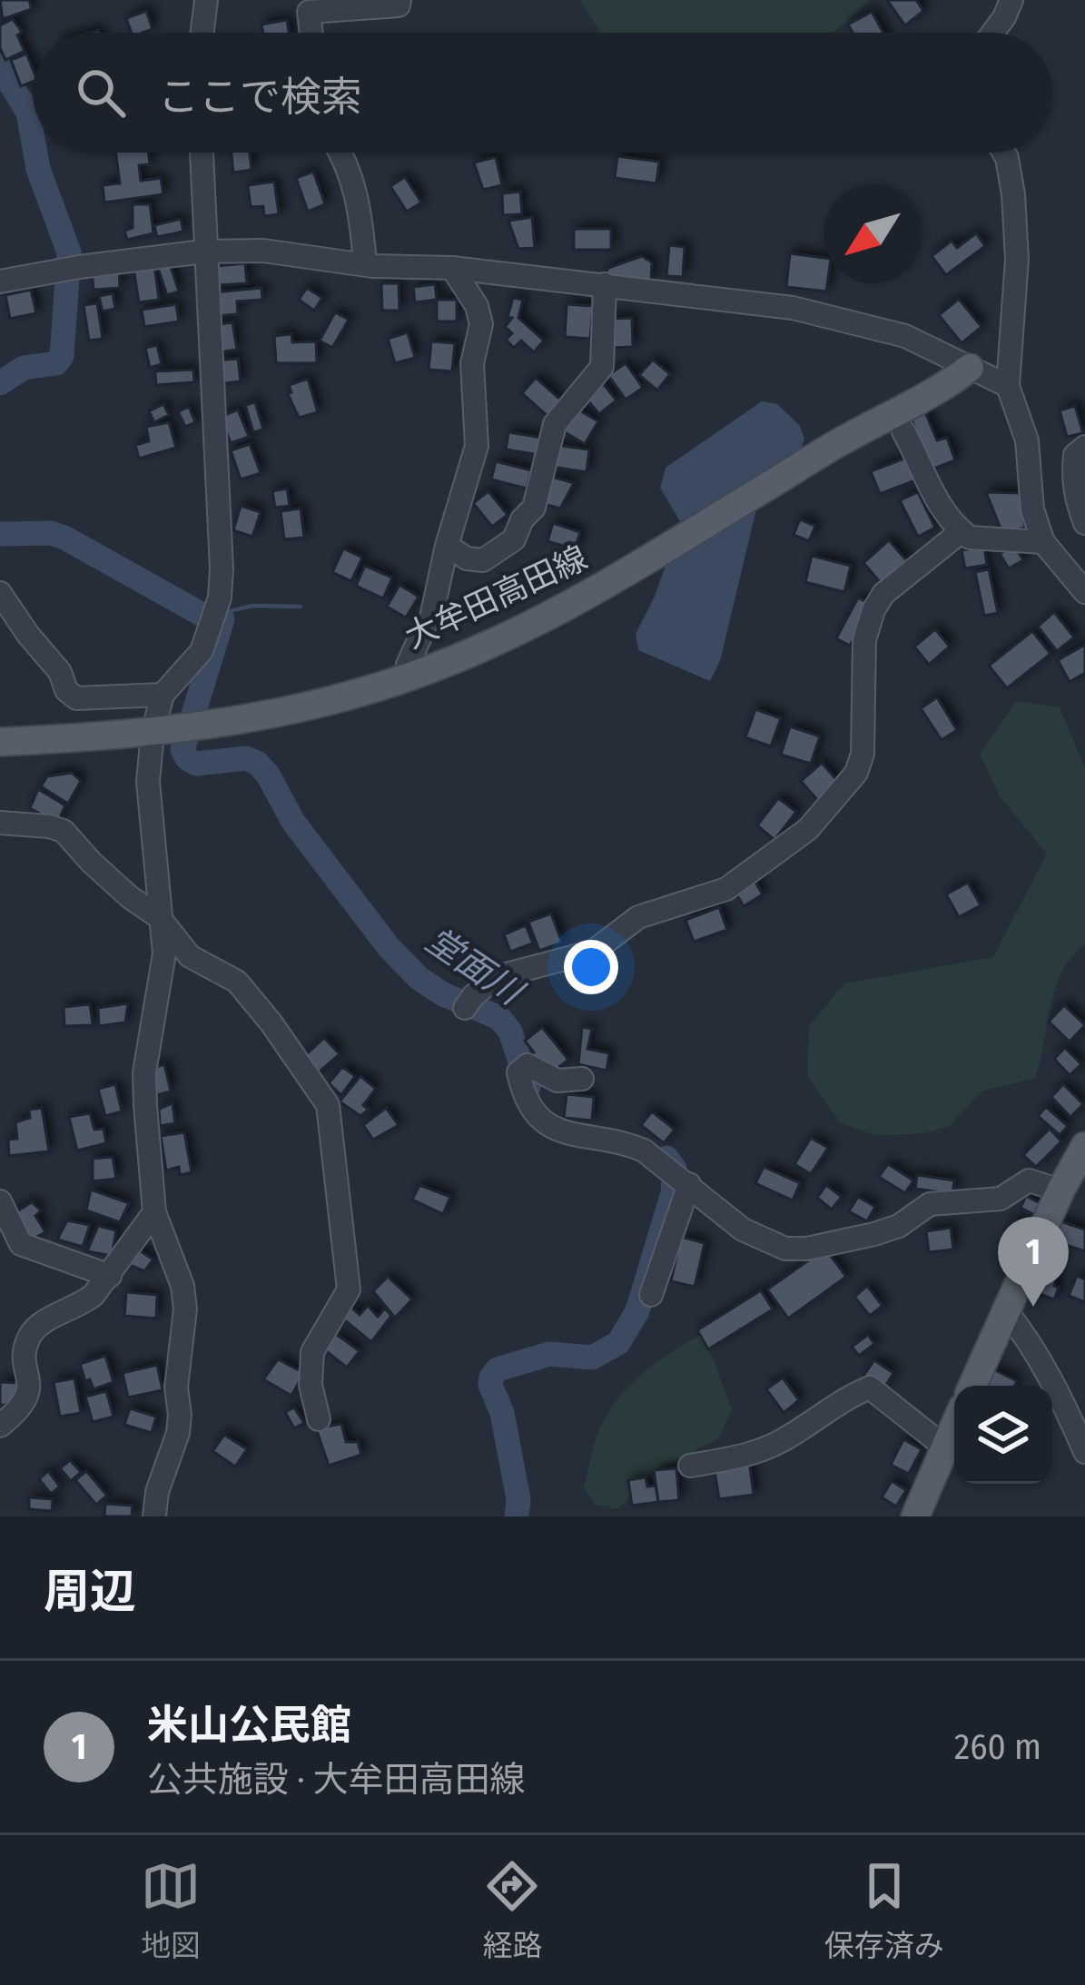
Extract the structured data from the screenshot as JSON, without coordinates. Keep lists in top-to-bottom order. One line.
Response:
{"streets":{"main road":["大牟田高田線"]},"water":["堂面川"],"north":"bottom left","page":{"search":"ここで検索","pins":"1","heading":"周辺","list":[{"mark":"1","name":"米山公民館","note":"公共施設 · 大牟田高田線","value":"260 m"}],"nav":["地図","経路","保存済み"]}}
